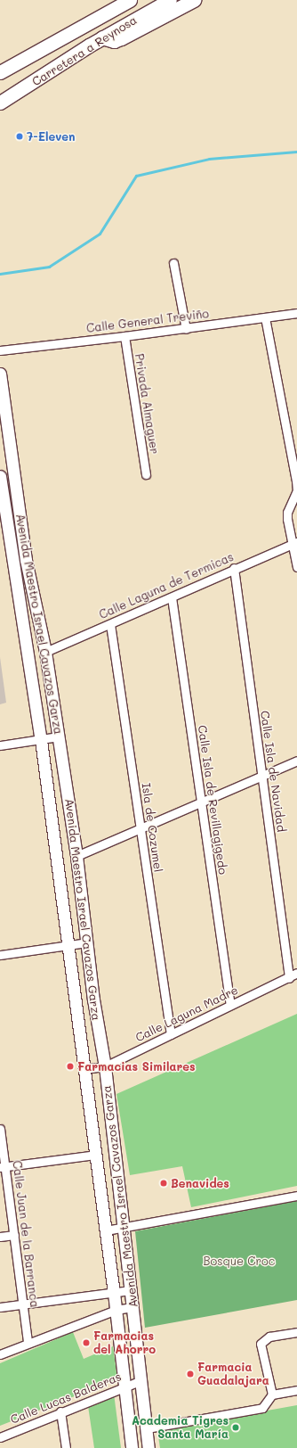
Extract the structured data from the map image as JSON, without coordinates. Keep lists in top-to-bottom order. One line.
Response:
{"streets":{"main road":["Carretera a Reynosa","Avenida Maestro Israel Cavazos Garza"],"street":["Calle General Treviño","Privada Almaguer","Calle Laguna de Termicas","Calle Isla de Navidad","Calle Isla de Revillagigedo","Isla de Cozumel","Calle Laguna Madre","Calle Juan de la Barranca","Calle Lucas Balderas"]},"crossings":[["Calle General Treviño","Privada Almaguer"],["Calle Laguna de Termicas","Avenida Maestro Israel Cavazos Garza"],["Calle Laguna de Termicas","Calle Isla de Navidad"],["Calle Laguna de Termicas","Calle Isla de Revillagigedo"],["Calle Laguna de Termicas","Isla de Cozumel"],["Avenida Maestro Israel Cavazos Garza","Calle Laguna Madre"],["Avenida Maestro Israel Cavazos Garza","Calle Lucas Balderas"],["Calle Isla de Navidad","Calle Laguna Madre"],["Calle Isla de Revillagigedo","Calle Laguna Madre"],["Isla de Cozumel","Calle Laguna Madre"]],"parks":["Bosque Croc"],"places":["7-Eleven","Farmacias Similares","Benavides","Farmacias del Ahorro","Farmacia Guadalajara","Academia Tigres Santa María"]}
